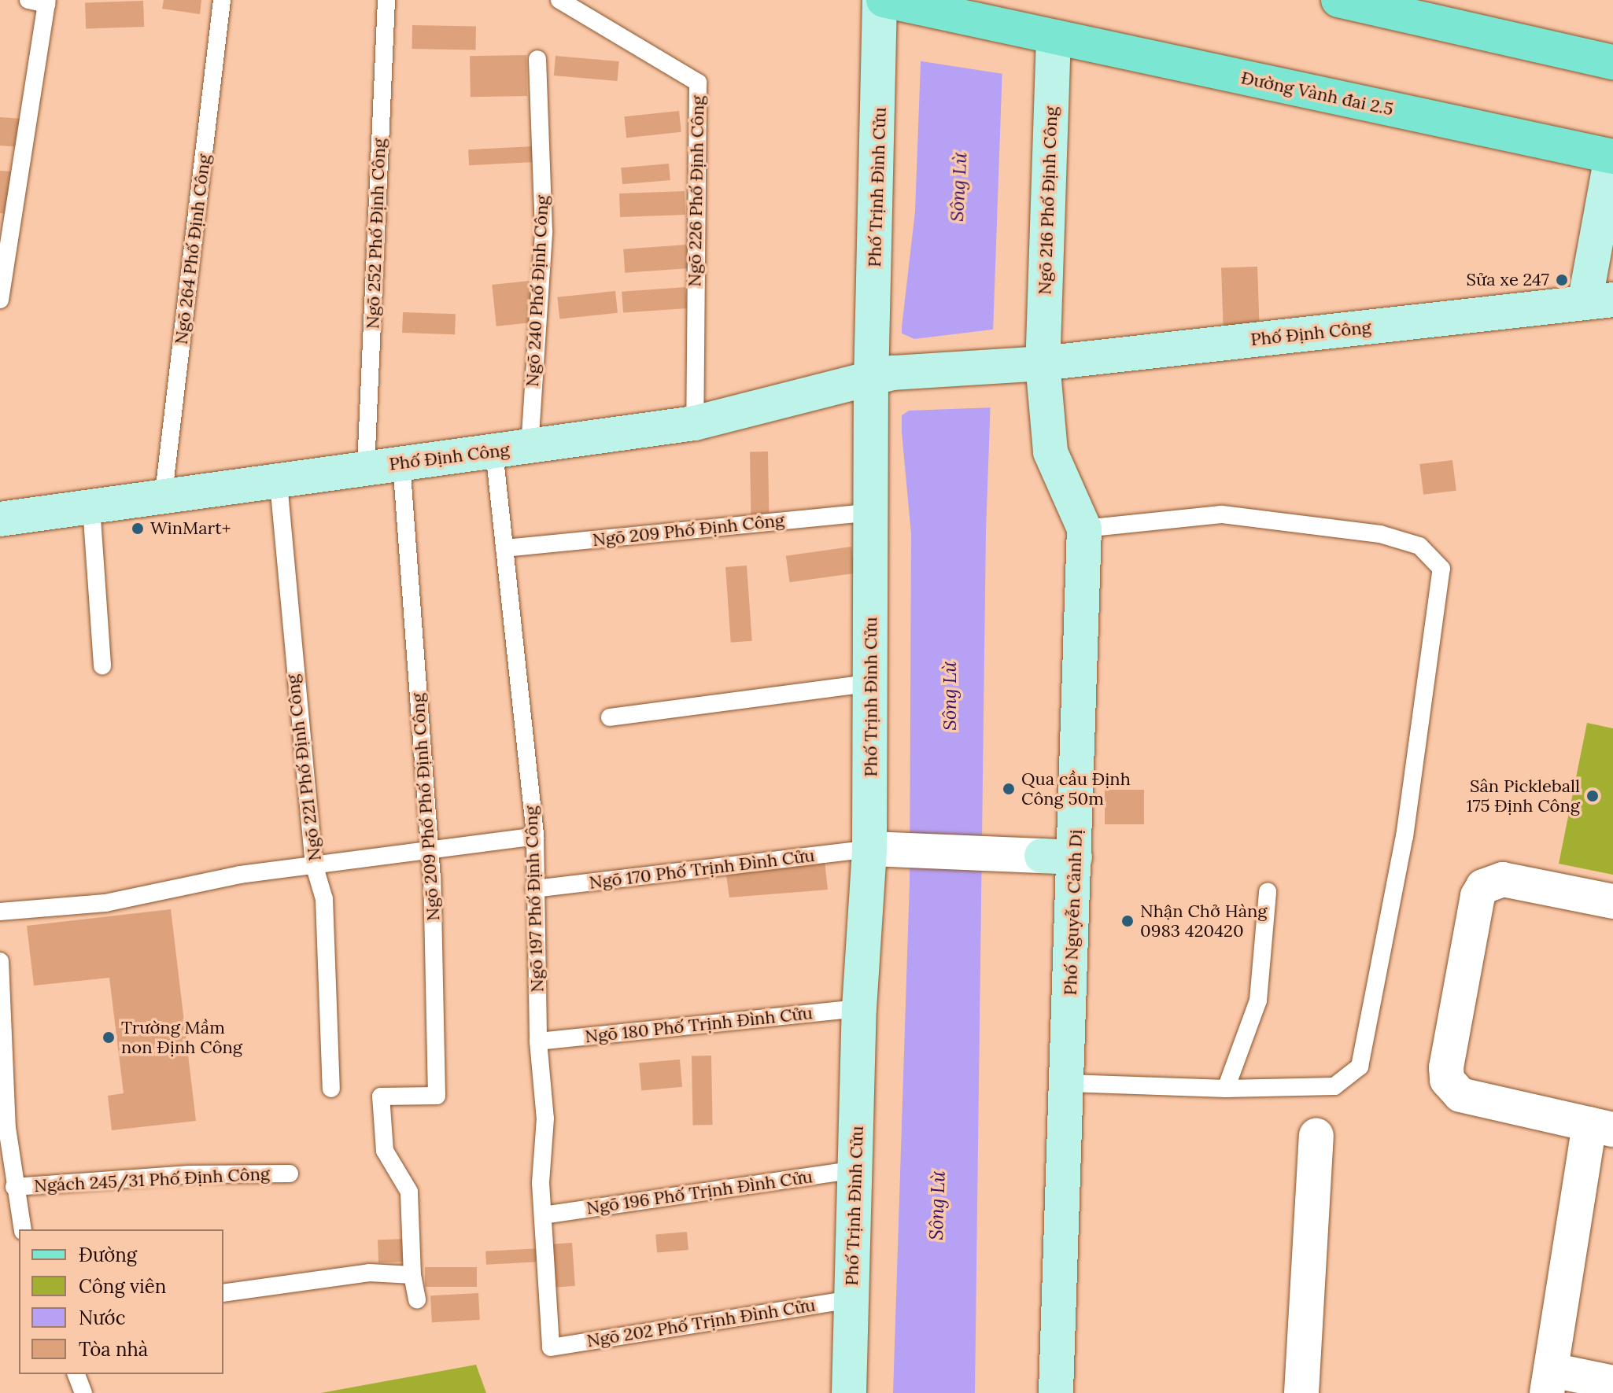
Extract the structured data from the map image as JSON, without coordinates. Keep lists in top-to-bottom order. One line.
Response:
{"streets":{"main road":["Đường Vành đai 2.5","Phố Trịnh Đình Cửu","Ngõ 216 Phố Định Công","Phố Định Công","Phố Nguyễn Cảnh Dị"],"lane":["Ngõ 226 Phố Định Công","Ngõ 252 Phố Định Công","Ngõ 264 Phố Định Công","Ngõ 240 Phố Định Công","Ngõ 209 Phố Định Công","Ngõ 221 Phố Định Công","Ngõ 209 Phố Phố Định Công","Ngõ 170 Phố Trịnh Đình Cửu","Ngõ 197 Phố Định Công","Ngõ 180 Phố Trịnh Đình Cửu","Ngách 245/31 Phố Định Công","Ngõ 196 Phố Trịnh Đình Cửu","Ngõ 202 Phố Trịnh Đình Cửu"]},"crossings":[["Đường Vành đai 2.5","Phố Trịnh Đình Cửu"],["Đường Vành đai 2.5","Ngõ 216 Phố Định Công"],["Phố Trịnh Đình Cửu","Phố Định Công"],["Phố Trịnh Đình Cửu","Ngõ 209 Phố Định Công"],["Phố Trịnh Đình Cửu","Ngõ 170 Phố Trịnh Đình Cửu"],["Phố Trịnh Đình Cửu","Ngõ 180 Phố Trịnh Đình Cửu"],["Phố Trịnh Đình Cửu","Ngõ 196 Phố Trịnh Đình Cửu"],["Phố Trịnh Đình Cửu","Ngõ 202 Phố Trịnh Đình Cửu"],["Ngõ 226 Phố Định Công","Phố Định Công"],["Ngõ 216 Phố Định Công","Phố Định Công"],["Ngõ 216 Phố Định Công","Phố Nguyễn Cảnh Dị"],["Ngõ 252 Phố Định Công","Phố Định Công"],["Ngõ 264 Phố Định Công","Phố Định Công"],["Ngõ 240 Phố Định Công","Phố Định Công"],["Phố Định Công","Ngõ 221 Phố Định Công"],["Phố Định Công","Ngõ 209 Phố Phố Định Công"],["Phố Định Công","Ngõ 197 Phố Định Công"],["Phố Định Công","Phố Nguyễn Cảnh Dị"],["Ngõ 209 Phố Định Công","Ngõ 197 Phố Định Công"],["Ngõ 170 Phố Trịnh Đình Cửu","Ngõ 197 Phố Định Công"],["Ngõ 197 Phố Định Công","Ngõ 180 Phố Trịnh Đình Cửu"],["Ngõ 197 Phố Định Công","Ngõ 196 Phố Trịnh Đình Cửu"],["Ngõ 197 Phố Định Công","Ngõ 202 Phố Trịnh Đình Cửu"]],"water":["Sông Lừ"],"places":["Sửa xe 247","WinMart+","Qua cầu Định Công 50m","Sân Pickleball 175 Định Công","Nhận Chở Hàng 0983 420420","Trường Mầm non Định Công"],"legend":["Đường","Công viên","Nước","Tòa nhà"]}
